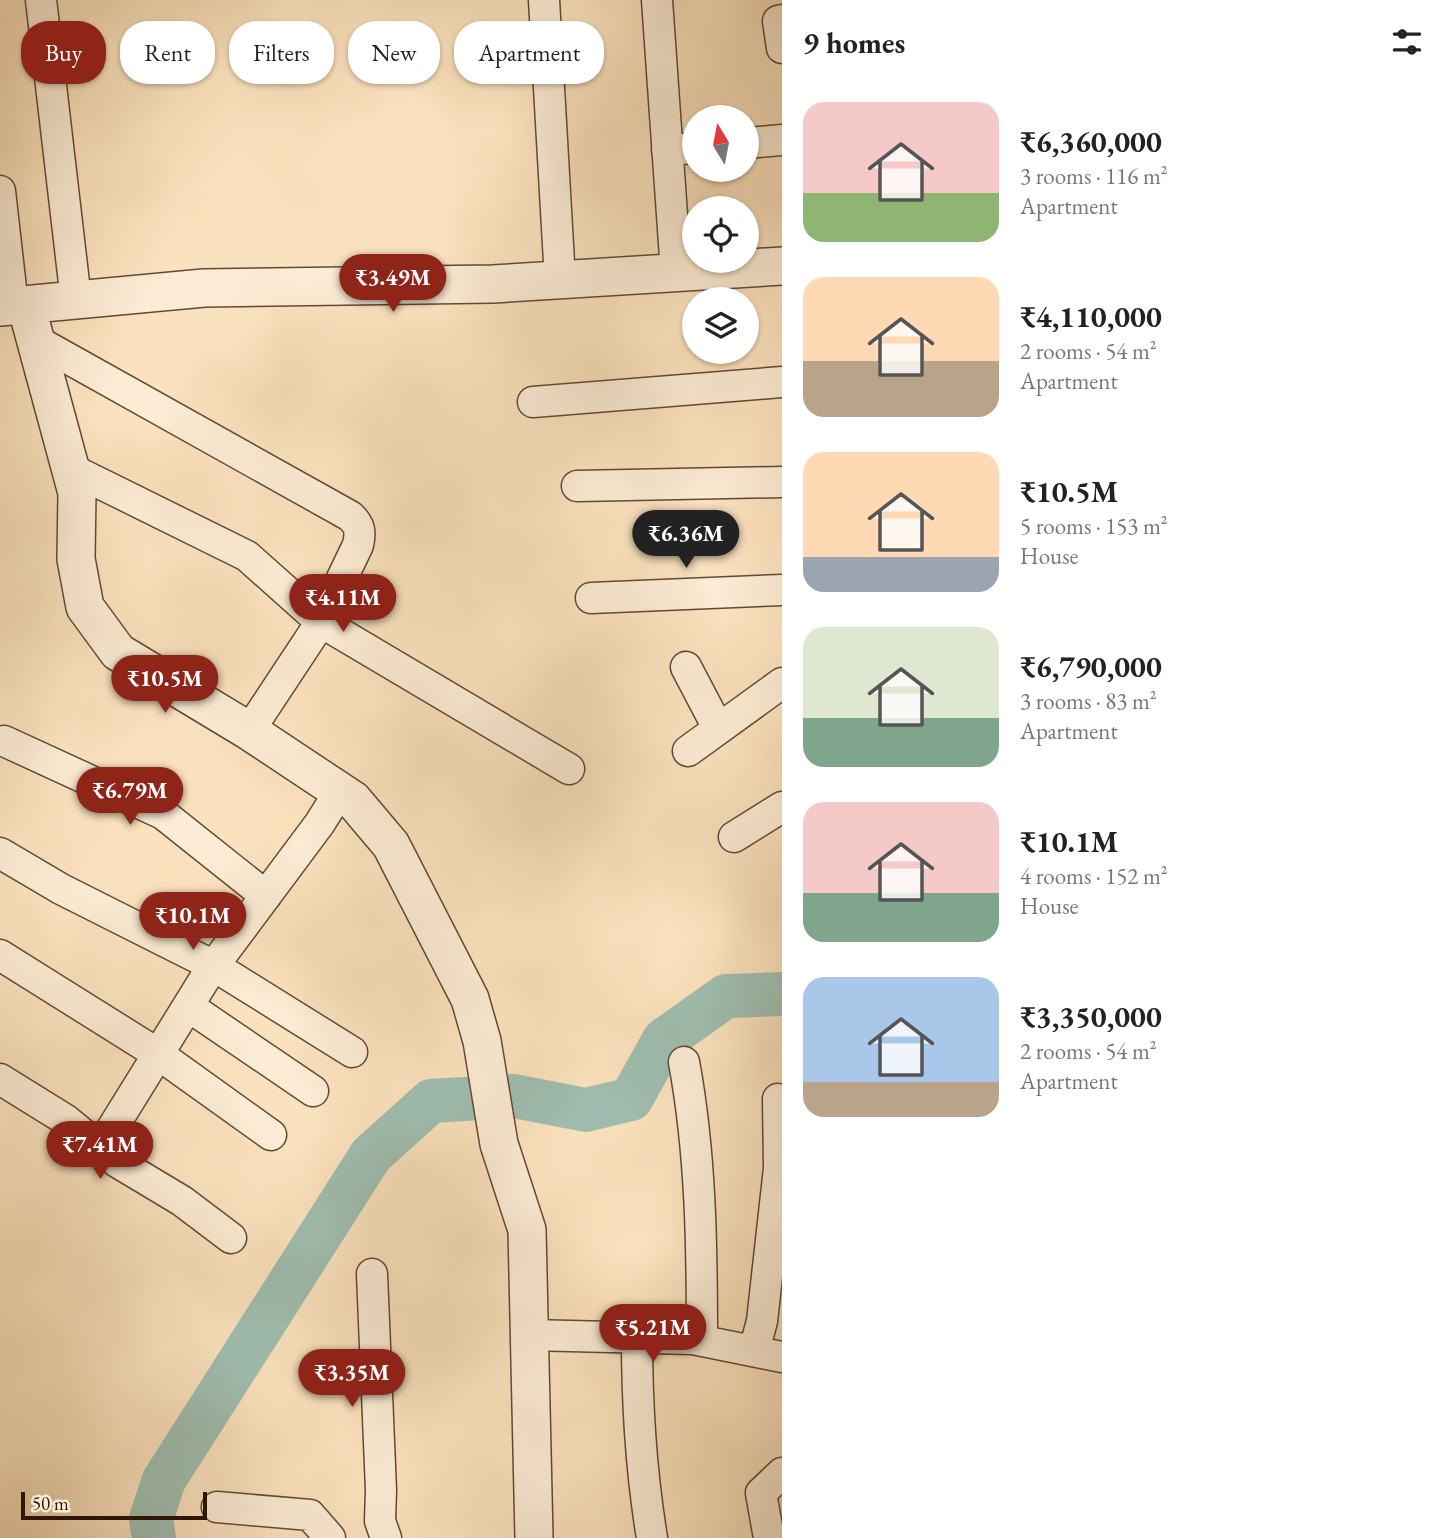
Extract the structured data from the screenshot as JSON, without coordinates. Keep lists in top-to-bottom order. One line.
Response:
{"scale_bar":"50 m","north":"top","page":{"heading":"9 homes","chip":["Buy","Rent","Filters","New","Apartment"],"list":[{"name":"₹6,360,000","note":"3 rooms · 116 m² · Apartment"},{"name":"₹4,110,000","note":"2 rooms · 54 m² · Apartment"},{"name":"₹10.5M","note":"5 rooms · 153 m² · House"},{"name":"₹6,790,000","note":"3 rooms · 83 m² · Apartment"},{"name":"₹10.1M","note":"4 rooms · 152 m² · House"},{"name":"₹3,350,000","note":"2 rooms · 54 m² · Apartment"}],"price":["₹3.49M","₹6.36M","₹4.11M","₹10.5M","₹6.79M","₹10.1M","₹7.41M","₹5.21M","₹3.35M"],"scale":"50 m"}}
